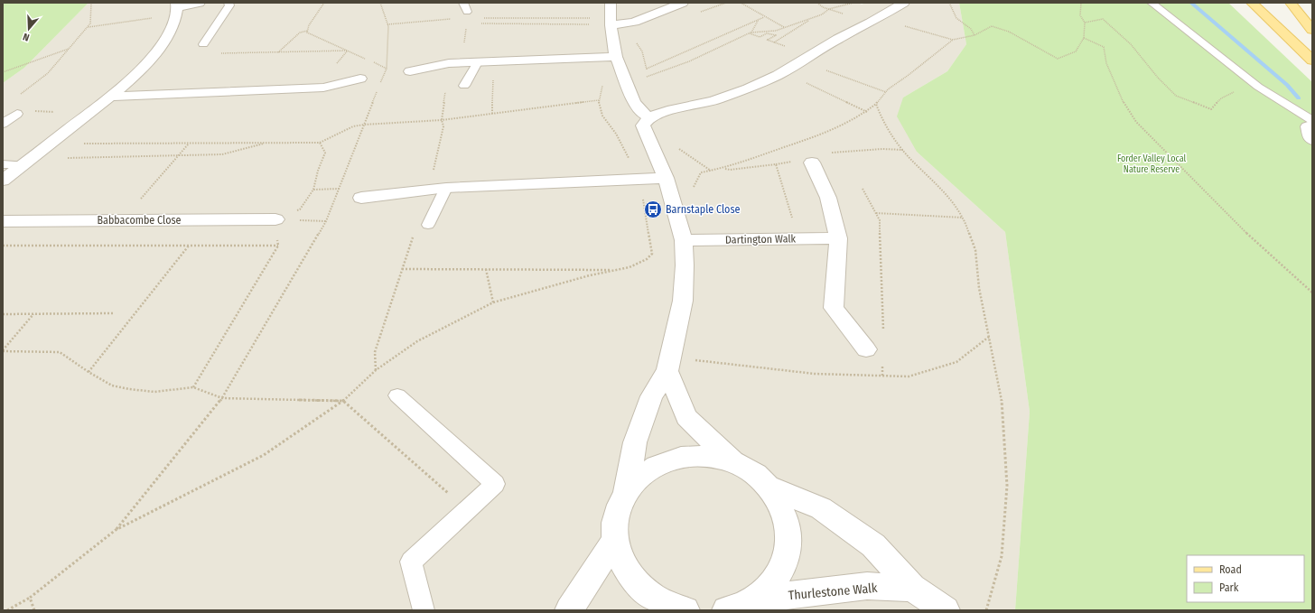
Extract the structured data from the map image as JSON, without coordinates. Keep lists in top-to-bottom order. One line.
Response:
{"streets":{"street":["Babbacombe Close","Dartington Walk","Thurlestone Walk"]},"parks":["Forder Valley Local Nature Reserve"],"places":{"bus stop":["Barnstaple Close"]},"legend":["Road","Park"],"north":"bottom"}
